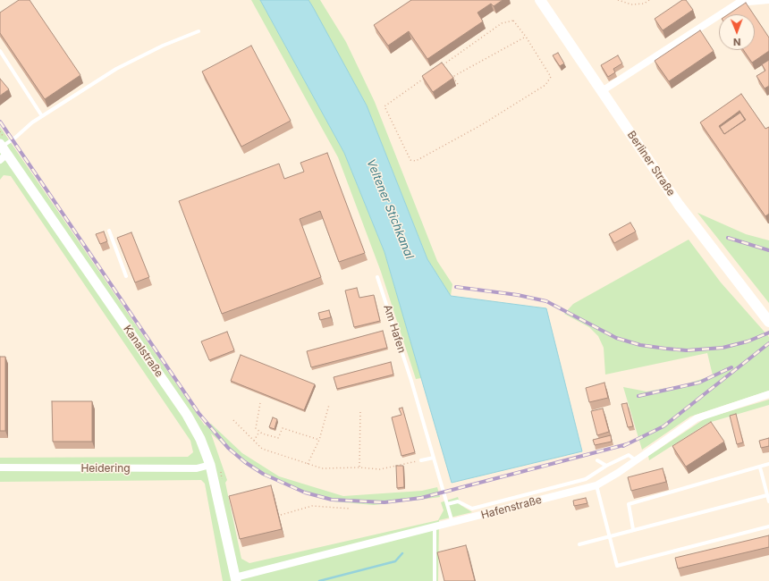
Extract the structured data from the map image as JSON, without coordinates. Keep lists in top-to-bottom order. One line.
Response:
{"streets":{"main road":["Berliner Straße"],"street":["Kanalstraße","Heidering","Hafenstraße"],"lane":["Am Hafen"]},"crossings":[["Kanalstraße","Heidering"],["Kanalstraße","Hafenstraße"]],"water":["Veltener Stichkanal"],"north":"bottom"}
